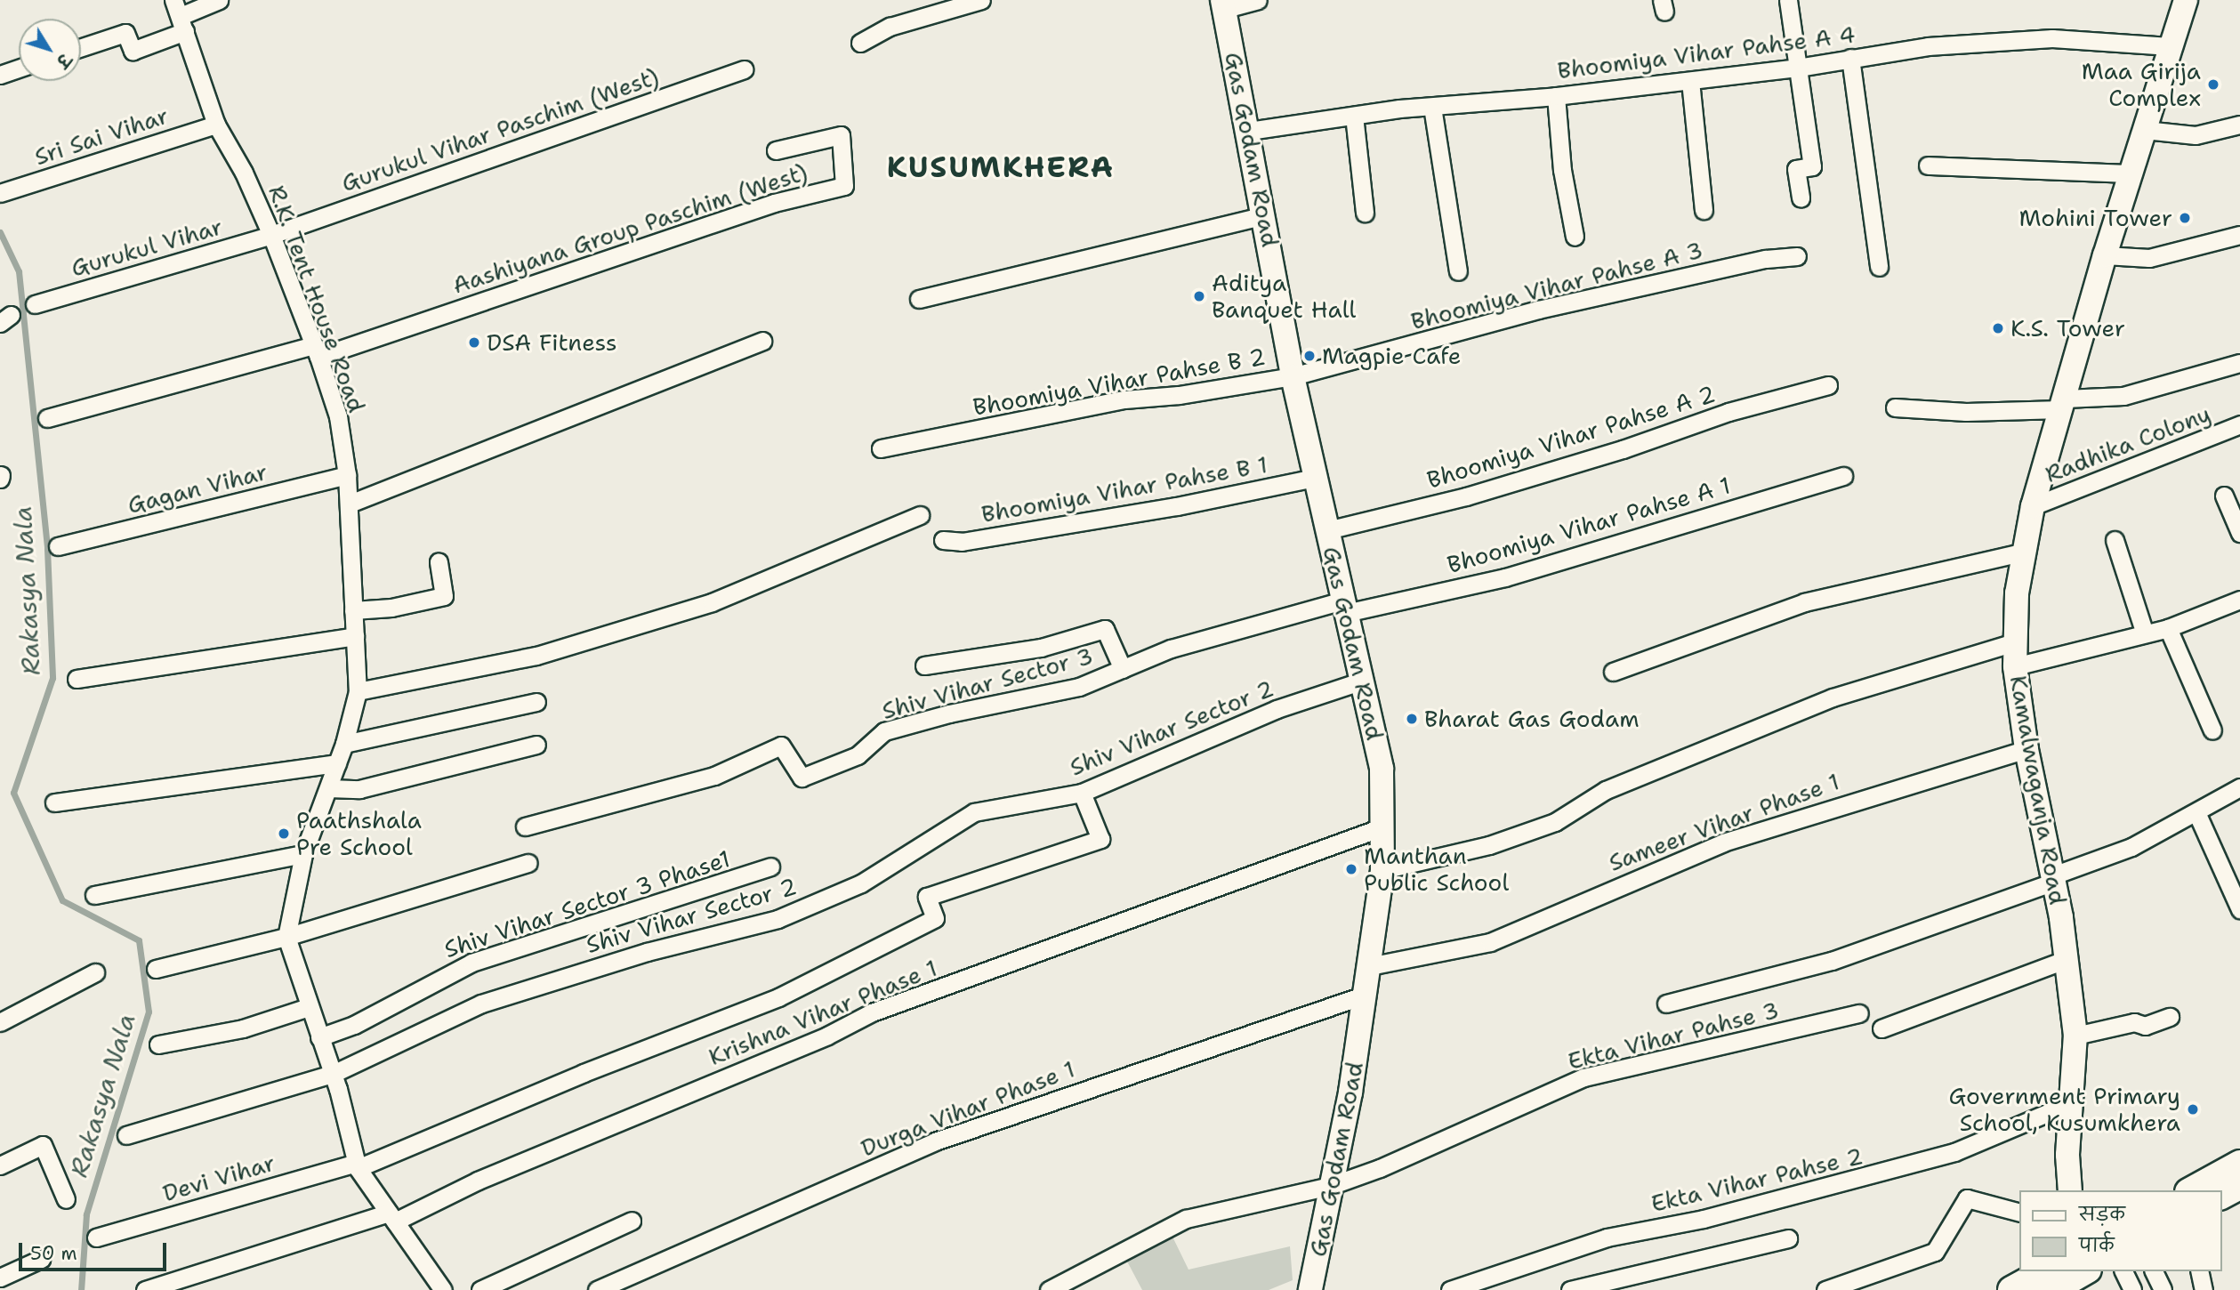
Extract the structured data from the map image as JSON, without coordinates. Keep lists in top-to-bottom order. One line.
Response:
{"streets":{"main road":["Gas Godam Road","Kamalwaganja Road"],"street":["Bhoomiya Vihar Pahse A 4","Gurukul Vihar Paschim (West)","Sri Sai Vihar","Aashiyana Group Paschim (West)","Gurukul Vihar","Bhoomiya Vihar Pahse A 3","R.K. Tent House Road","Bhoomiya Vihar Pahse B 2","Bhoomiya Vihar Pahse A 2","Radhika Colony","Gagan Vihar","Bhoomiya Vihar Pahse B 1","Bhoomiya Vihar Pahse A 1","Shiv Vihar Sector 3","Shiv Vihar Sector 2","Sameer Vihar Phase 1","Shiv Vihar Sector 3 Phase1","Krishna Vihar Phase 1","Ekta Vihar Pahse 3","Durga Vihar Phase 1","Devi Vihar","Ekta Vihar Pahse 2"]},"crossings":[["Bhoomiya Vihar Pahse A 4","Gas Godam Road"],["Bhoomiya Vihar Pahse A 4","Kamalwaganja Road"],["Gurukul Vihar Paschim (West)","Gurukul Vihar"],["Gurukul Vihar Paschim (West)","R.K. Tent House Road"],["Sri Sai Vihar","R.K. Tent House Road"],["Gas Godam Road","Bhoomiya Vihar Pahse A 3"],["Gas Godam Road","Bhoomiya Vihar Pahse B 2"],["Gas Godam Road","Bhoomiya Vihar Pahse A 2"],["Gas Godam Road","Bhoomiya Vihar Pahse B 1"],["Gas Godam Road","Bhoomiya Vihar Pahse A 1"],["Gas Godam Road","Shiv Vihar Sector 3"],["Gas Godam Road","Shiv Vihar Sector 2"],["Gas Godam Road","Sameer Vihar Phase 1"],["Gas Godam Road","Krishna Vihar Phase 1"],["Gas Godam Road","Ekta Vihar Pahse 3"],["Gas Godam Road","Durga Vihar Phase 1"],["Aashiyana Group Paschim (West)","R.K. Tent House Road"],["Gurukul Vihar","R.K. Tent House Road"],["Bhoomiya Vihar Pahse A 3","Bhoomiya Vihar Pahse B 2"],["R.K. Tent House Road","Gagan Vihar"],["R.K. Tent House Road","Shiv Vihar Sector 2"],["R.K. Tent House Road","Shiv Vihar Sector 3 Phase1"],["R.K. Tent House Road","Krishna Vihar Phase 1"],["R.K. Tent House Road","Devi Vihar"],["Radhika Colony","Kamalwaganja Road"],["Bhoomiya Vihar Pahse A 1","Shiv Vihar Sector 3"],["Shiv Vihar Sector 2","Devi Vihar"],["Kamalwaganja Road","Sameer Vihar Phase 1"],["Kamalwaganja Road","Ekta Vihar Pahse 2"]],"districts":["KUSUMKHERA"],"water":["Rakasya Nala"],"places":["Maa Girija Complex","Mohini Tower","Aditya Banquet Hall","K.S. Tower","DSA Fitness","Magpie Cafe","Bharat Gas Godam","Paathshala Pre School","Manthan Public School","Government Primary School, Kusumkhera"],"legend":["सड़क","पार्क"],"scale_bar":"50 m","north":"bottom right"}
